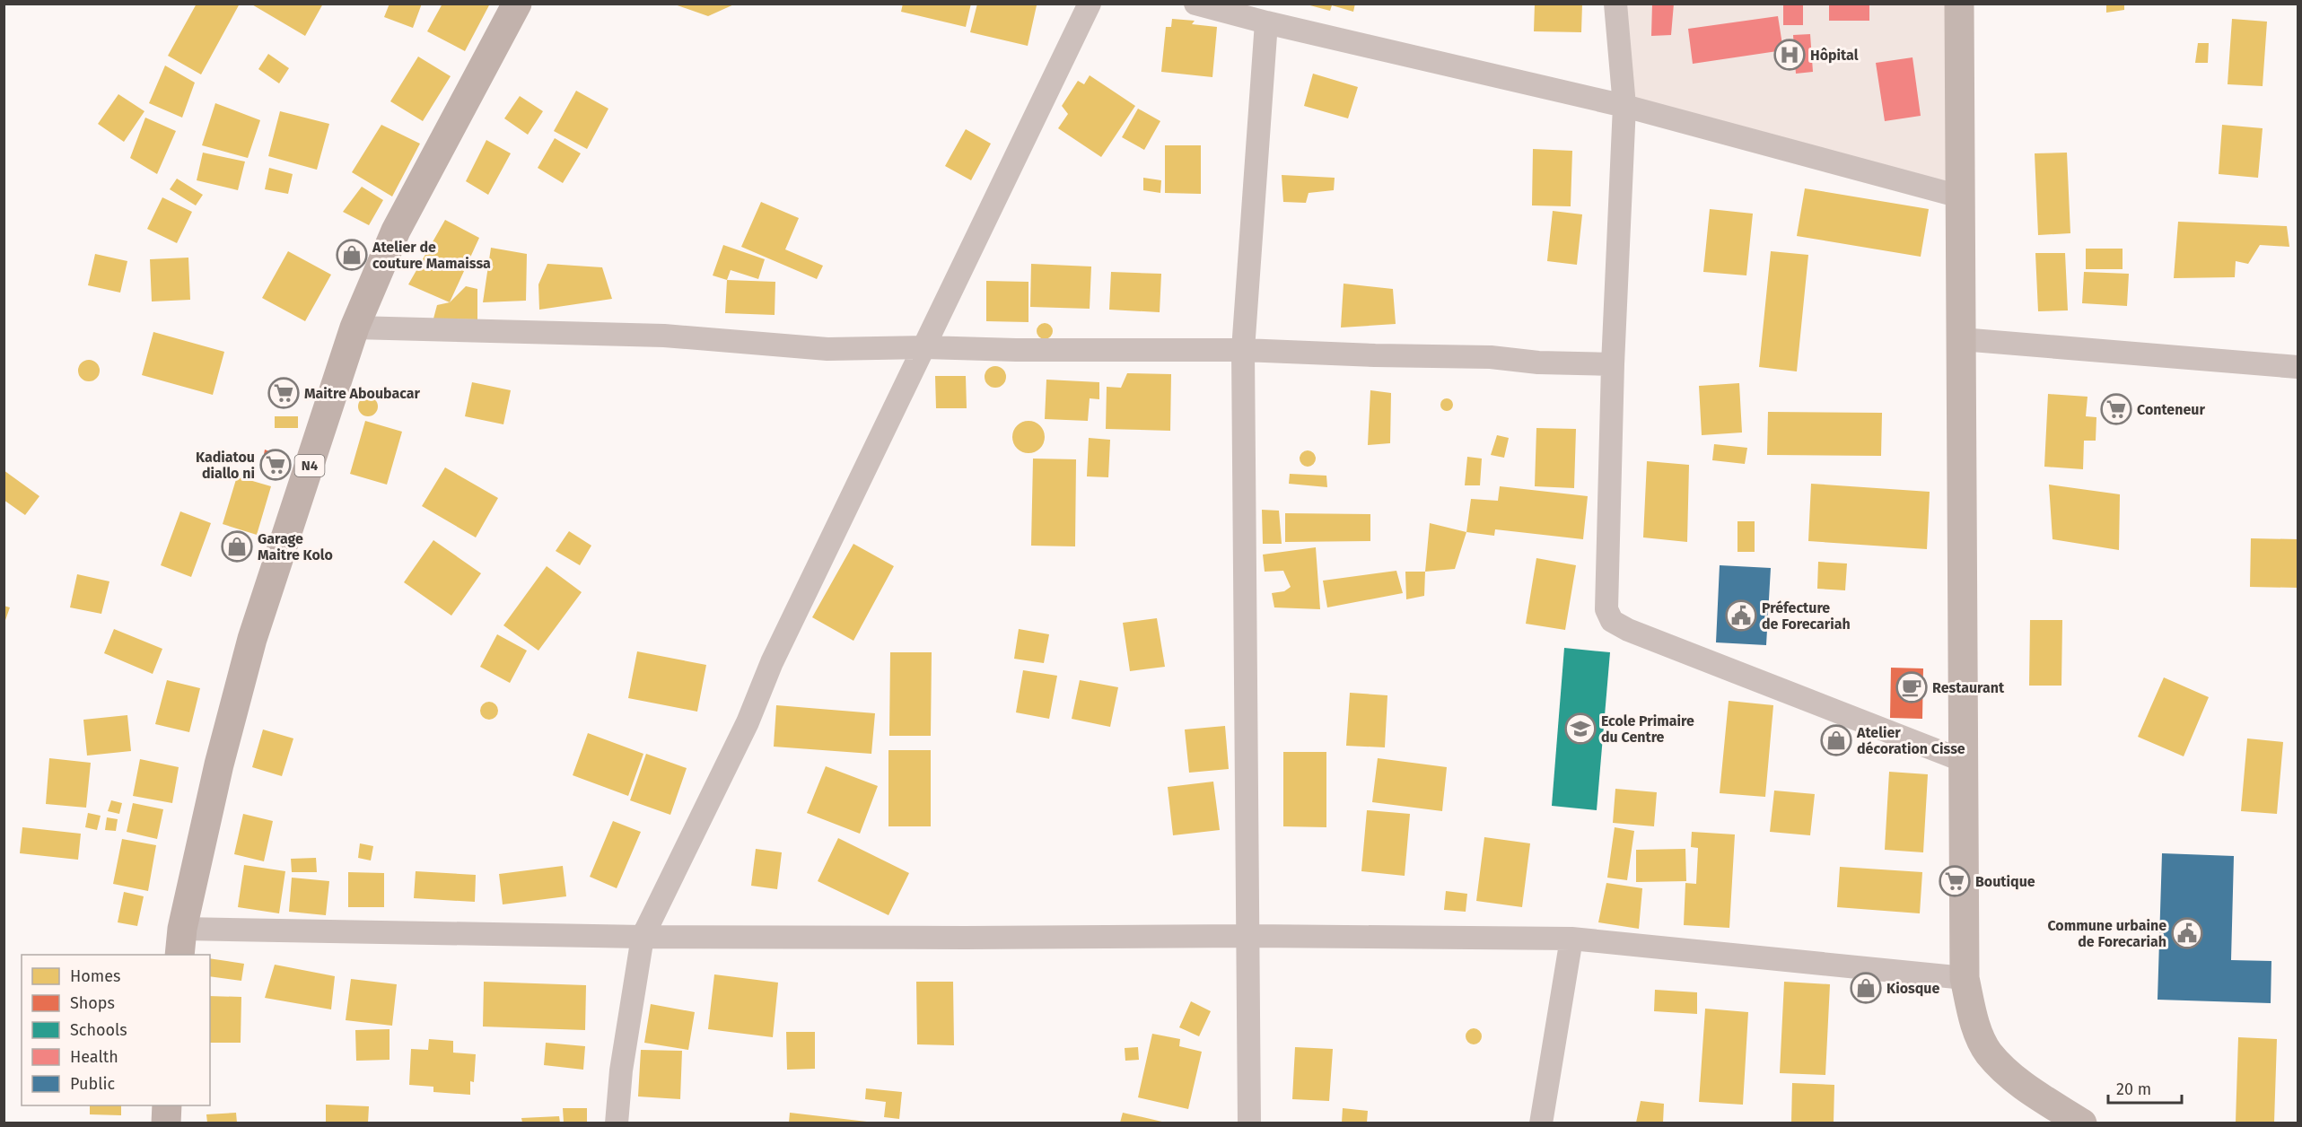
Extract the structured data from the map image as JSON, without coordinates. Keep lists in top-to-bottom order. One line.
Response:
{"streets":{"highway":["N4"]},"places":{"hospital":["Hôpital"],"shop":["Atelier de couture Mamaissa","Garage Maitre Kolo","Atelier décoration Cisse","Kiosque"],"supermarket":["Maitre Aboubacar","Conteneur","Kadiatou diallo ni","Boutique"],"public building":["Préfecture de Forecariah","Commune urbaine de Forecariah"],"cafe":["Restaurant"],"school or university":["Ecole Primaire du Centre"]},"legend":["Homes","Shops","Schools","Health","Public"],"scale_bar":"20 m"}
